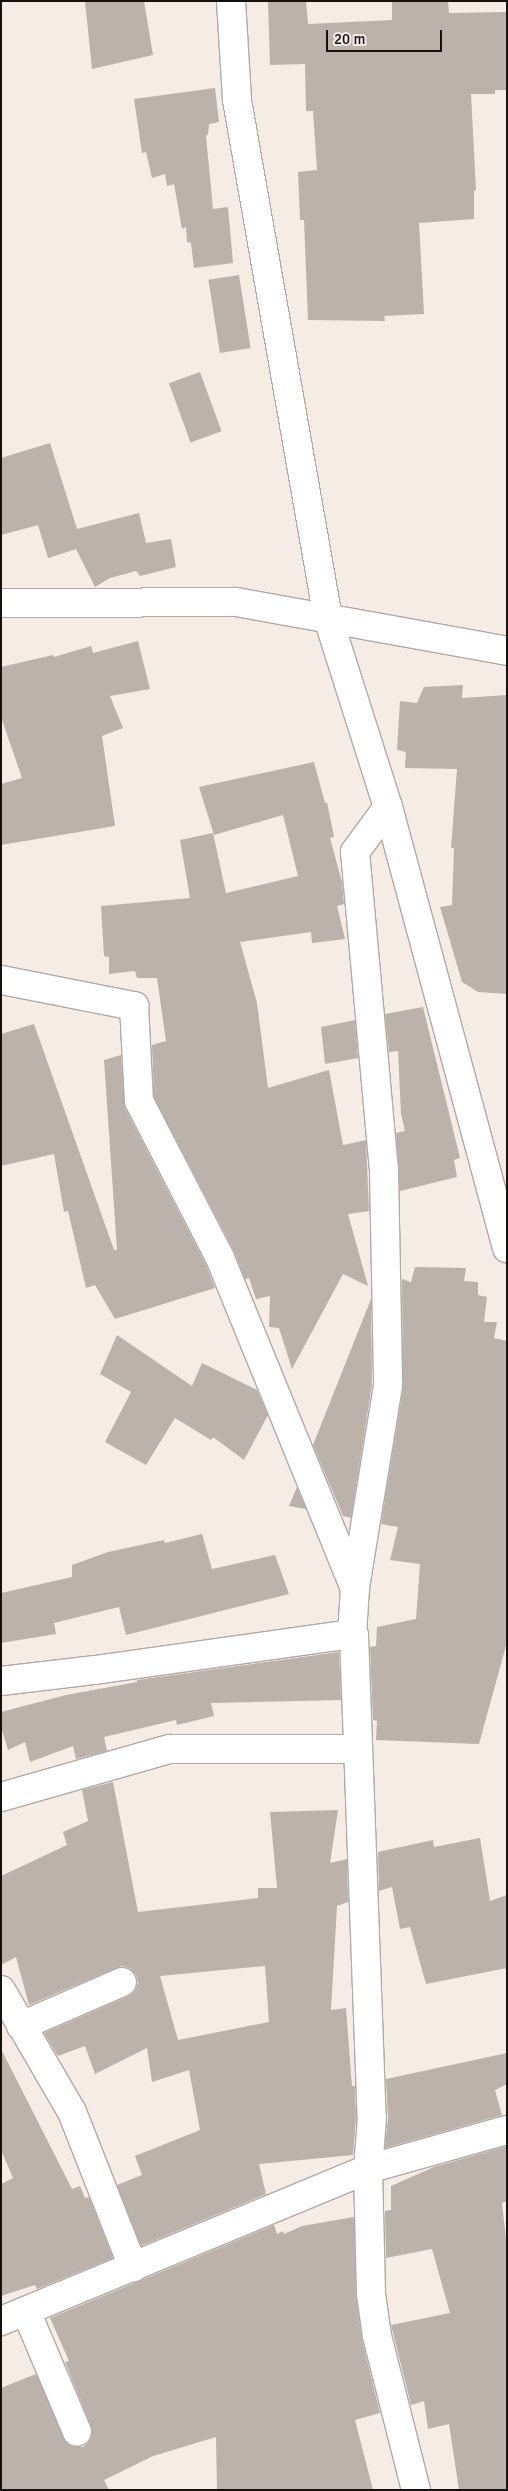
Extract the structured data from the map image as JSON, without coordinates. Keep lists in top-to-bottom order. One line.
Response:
{"scale_bar":"20 m"}
